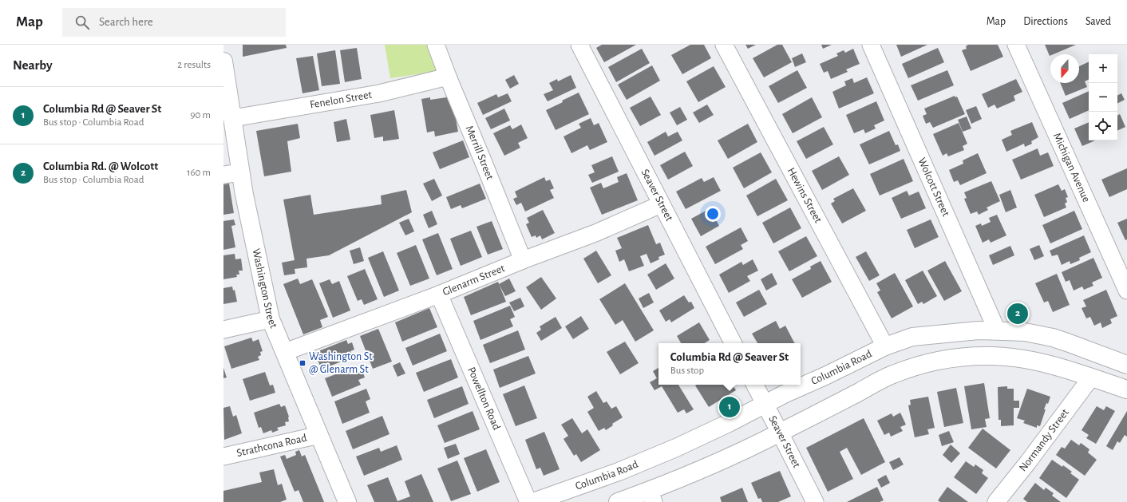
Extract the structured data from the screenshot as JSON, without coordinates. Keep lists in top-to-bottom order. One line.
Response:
{"streets":{"main road":["Washington Street","Columbia Road"],"street":["Fenelon Street","Merrill Street","Michigan Avenue","Wolcott Street","Seaver Street","Hewins Street","Glenarm Street","Powellton Road","Normandy Street","Strathcona Road"]},"crossings":[["Fenelon Street","Merrill Street"],["Fenelon Street","Washington Street"],["Merrill Street","Glenarm Street"],["Wolcott Street","Columbia Road"],["Seaver Street","Glenarm Street"],["Seaver Street","Columbia Road"],["Hewins Street","Columbia Road"],["Glenarm Street","Washington Street"],["Glenarm Street","Powellton Road"],["Washington Street","Strathcona Road"]],"places":{"transit":["Washington St @ Glenarm St"]},"north":"bottom","page":{"header":"Map","search":"Search here","nav":["Map","Directions","Saved"],"heading":["Nearby","2 results"],"map_buttons":["+","−"],"list":[{"mark":"1","name":"Columbia Rd @ Seaver St","note":"Bus stop · Columbia Road","value":"90 m"},{"mark":"2","name":"Columbia Rd. @ Wolcott","note":"Bus stop · Columbia Road","value":"160 m"}],"pins":["2","1"],"popup":["Columbia Rd @ Seaver St","Bus stop"]}}
